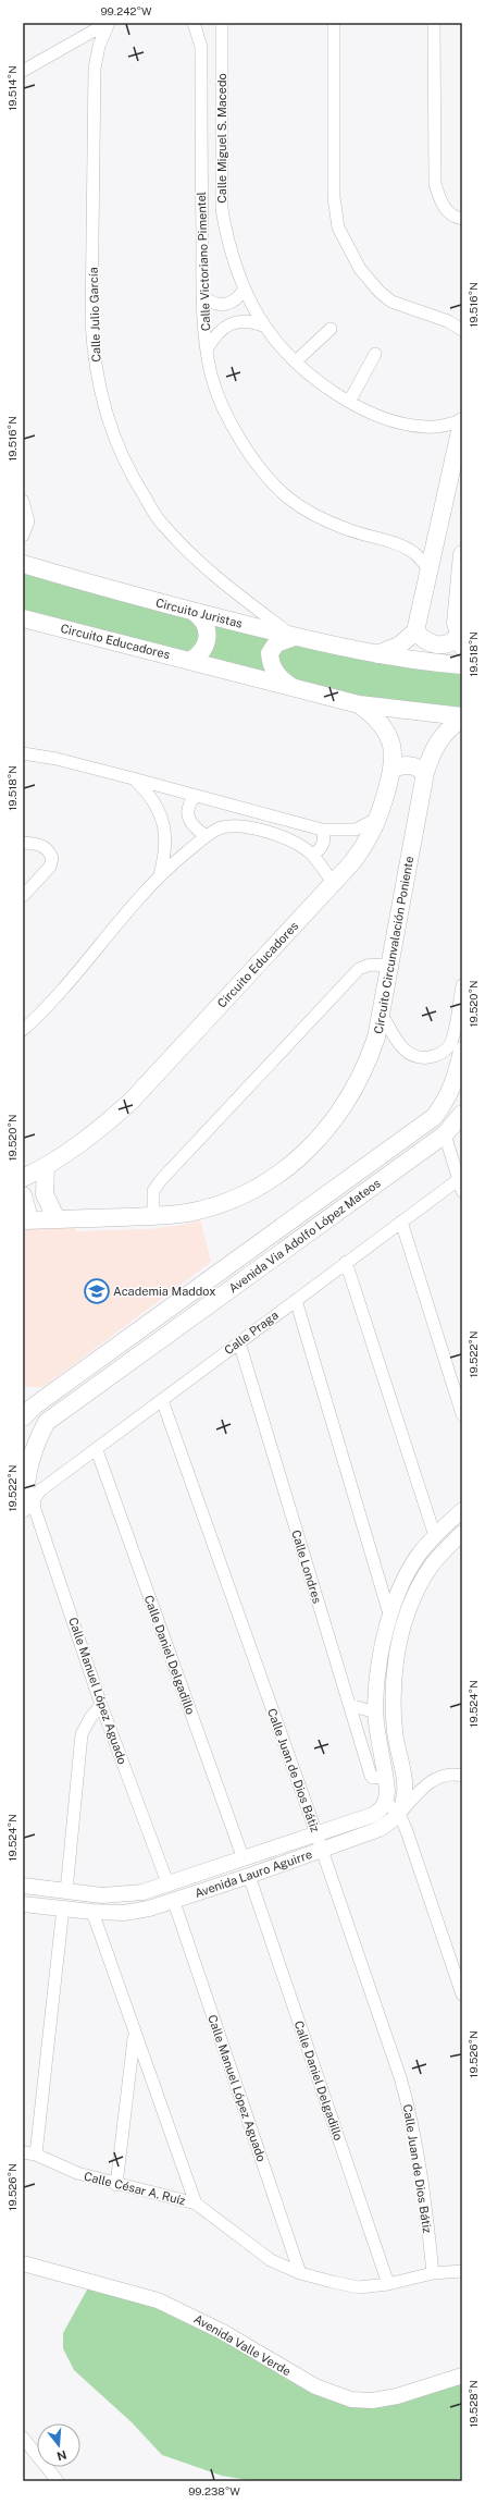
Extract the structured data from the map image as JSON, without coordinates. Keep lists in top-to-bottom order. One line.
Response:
{"streets":{"main road":["Circuito Juristas","Circuito Educadores","Circuito Circunvalación Poniente","Avenida Via Adolfo López Mateos"],"street":["Calle Miguel S. Macedo","Calle Victoriano Pimentel","Calle Julio García","Calle Praga","Calle Londres","Calle Daniel Delgadillo","Calle Manuel López Aguado","Calle Juan de Dios Bátiz","Avenida Lauro Aguirre","Calle César A. Ruíz","Avenida Valle Verde"]},"crossings":[["Calle Julio García","Circuito Juristas"],["Circuito Educadores","Circuito Circunvalación Poniente"],["Avenida Via Adolfo López Mateos","Calle Praga"],["Avenida Via Adolfo López Mateos","Calle Manuel López Aguado"],["Calle Praga","Calle Londres"],["Calle Praga","Calle Daniel Delgadillo"],["Calle Praga","Calle Manuel López Aguado"],["Calle Praga","Calle Juan de Dios Bátiz"],["Calle Daniel Delgadillo","Avenida Lauro Aguirre"],["Calle Daniel Delgadillo","Calle César A. Ruíz"],["Calle Manuel López Aguado","Avenida Lauro Aguirre"],["Calle Manuel López Aguado","Calle César A. Ruíz"],["Calle Juan de Dios Bátiz","Avenida Lauro Aguirre"],["Calle Juan de Dios Bátiz","Calle César A. Ruíz"]],"places":{"school or university":["Academia Maddox"]},"north":"bottom","coordinates":["99.242°W","19.514°N","19.516°N","19.518°N","19.520°N","19.522°N","19.524°N","19.526°N","19.528°N","99.238°W"]}
